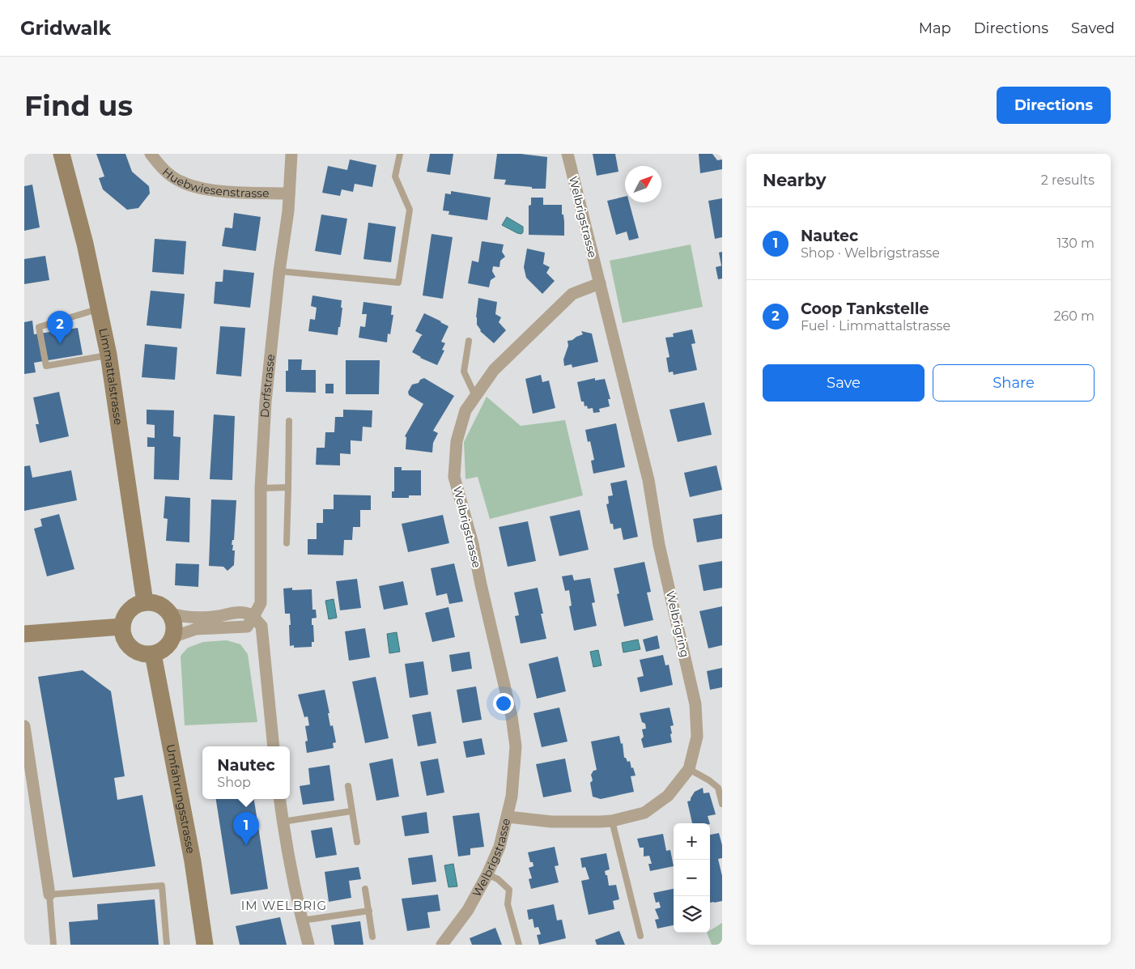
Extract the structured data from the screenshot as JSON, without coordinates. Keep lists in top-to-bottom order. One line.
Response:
{"streets":{"main road":["Limmattalstrasse","Umfahrungsstrasse"],"street":["Huebwiesenstrasse","Welbrigstrasse","Dorfstrasse","Welbrigring"]},"crossings":[["Huebwiesenstrasse","Dorfstrasse"],["Welbrigstrasse","Welbrigring"],["Limmattalstrasse","Umfahrungsstrasse"]],"districts":["IM WELBRIG"],"north":"top right","page":{"header":"Gridwalk","nav":["Map","Directions","Saved"],"buttons":["Directions",["Save","Share"]],"title":"Find us","heading":["Nearby","2 results"],"list":[{"mark":"1","name":"Nautec","note":"Shop · Welbrigstrasse","value":"130 m"},{"mark":"2","name":"Coop Tankstelle","note":"Fuel · Limmattalstrasse","value":"260 m"}],"pins":["2","1"],"popup":["Nautec","Shop"],"map_buttons":["+","−"]}}
